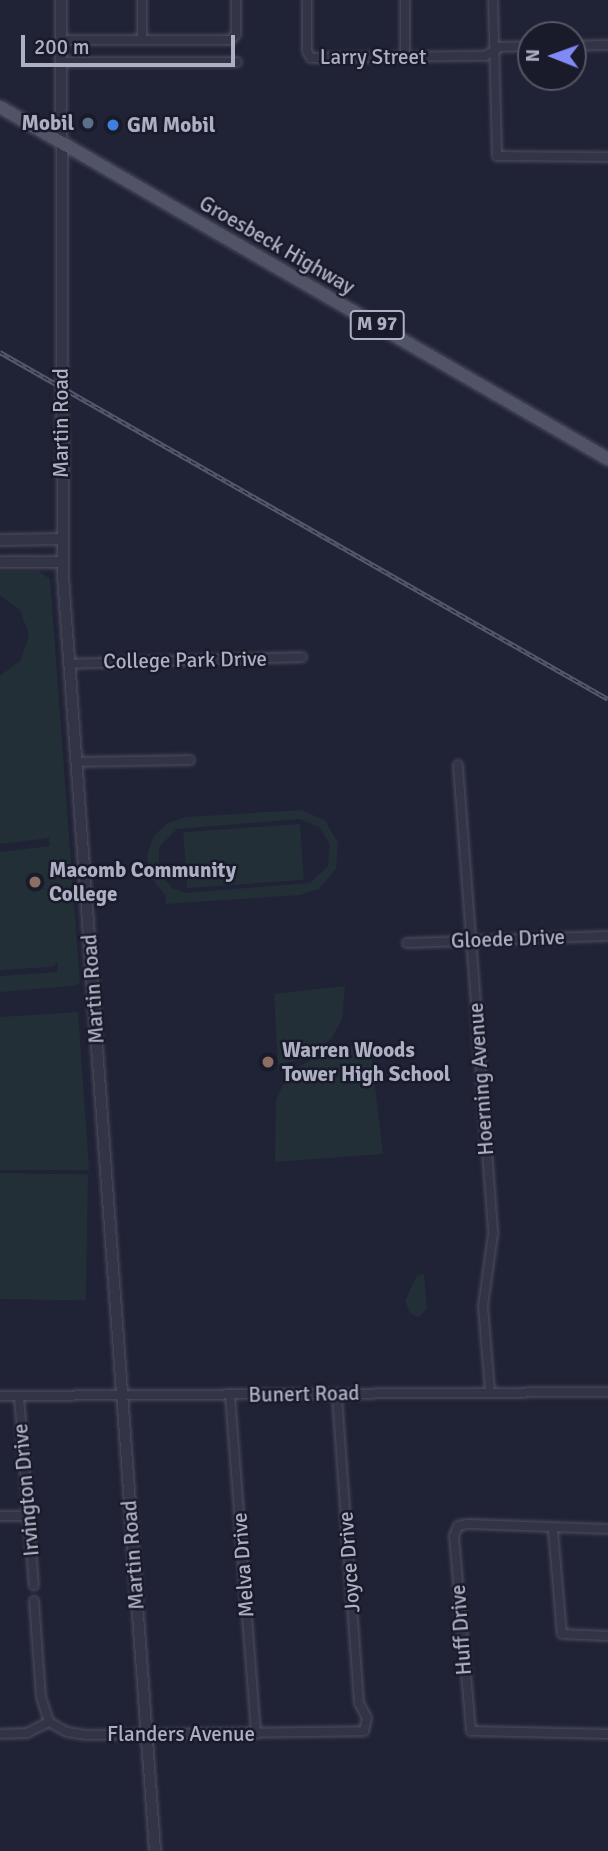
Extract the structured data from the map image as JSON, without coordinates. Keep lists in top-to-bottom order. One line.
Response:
{"streets":{"main road":["Groesbeck Highway","M 97"],"street":["Larry Street","Martin Road","College Park Drive","Gloede Drive","Hoerning Avenue","Bunert Road","Irvington Drive","Joyce Drive","Melva Drive","Huff Drive","Flanders Avenue"]},"crossings":[["Groesbeck Highway","Martin Road"],["Martin Road","College Park Drive"],["Martin Road","Bunert Road"],["Martin Road","Flanders Avenue"],["Gloede Drive","Hoerning Avenue"],["Hoerning Avenue","Bunert Road"],["Bunert Road","Irvington Drive"],["Bunert Road","Joyce Drive"],["Bunert Road","Melva Drive"],["Joyce Drive","Flanders Avenue"],["Melva Drive","Flanders Avenue"]],"places":["Mobil","GM Mobil","Macomb Community College","Warren Woods Tower High School"],"scale_bar":"200 m","north":"left"}
